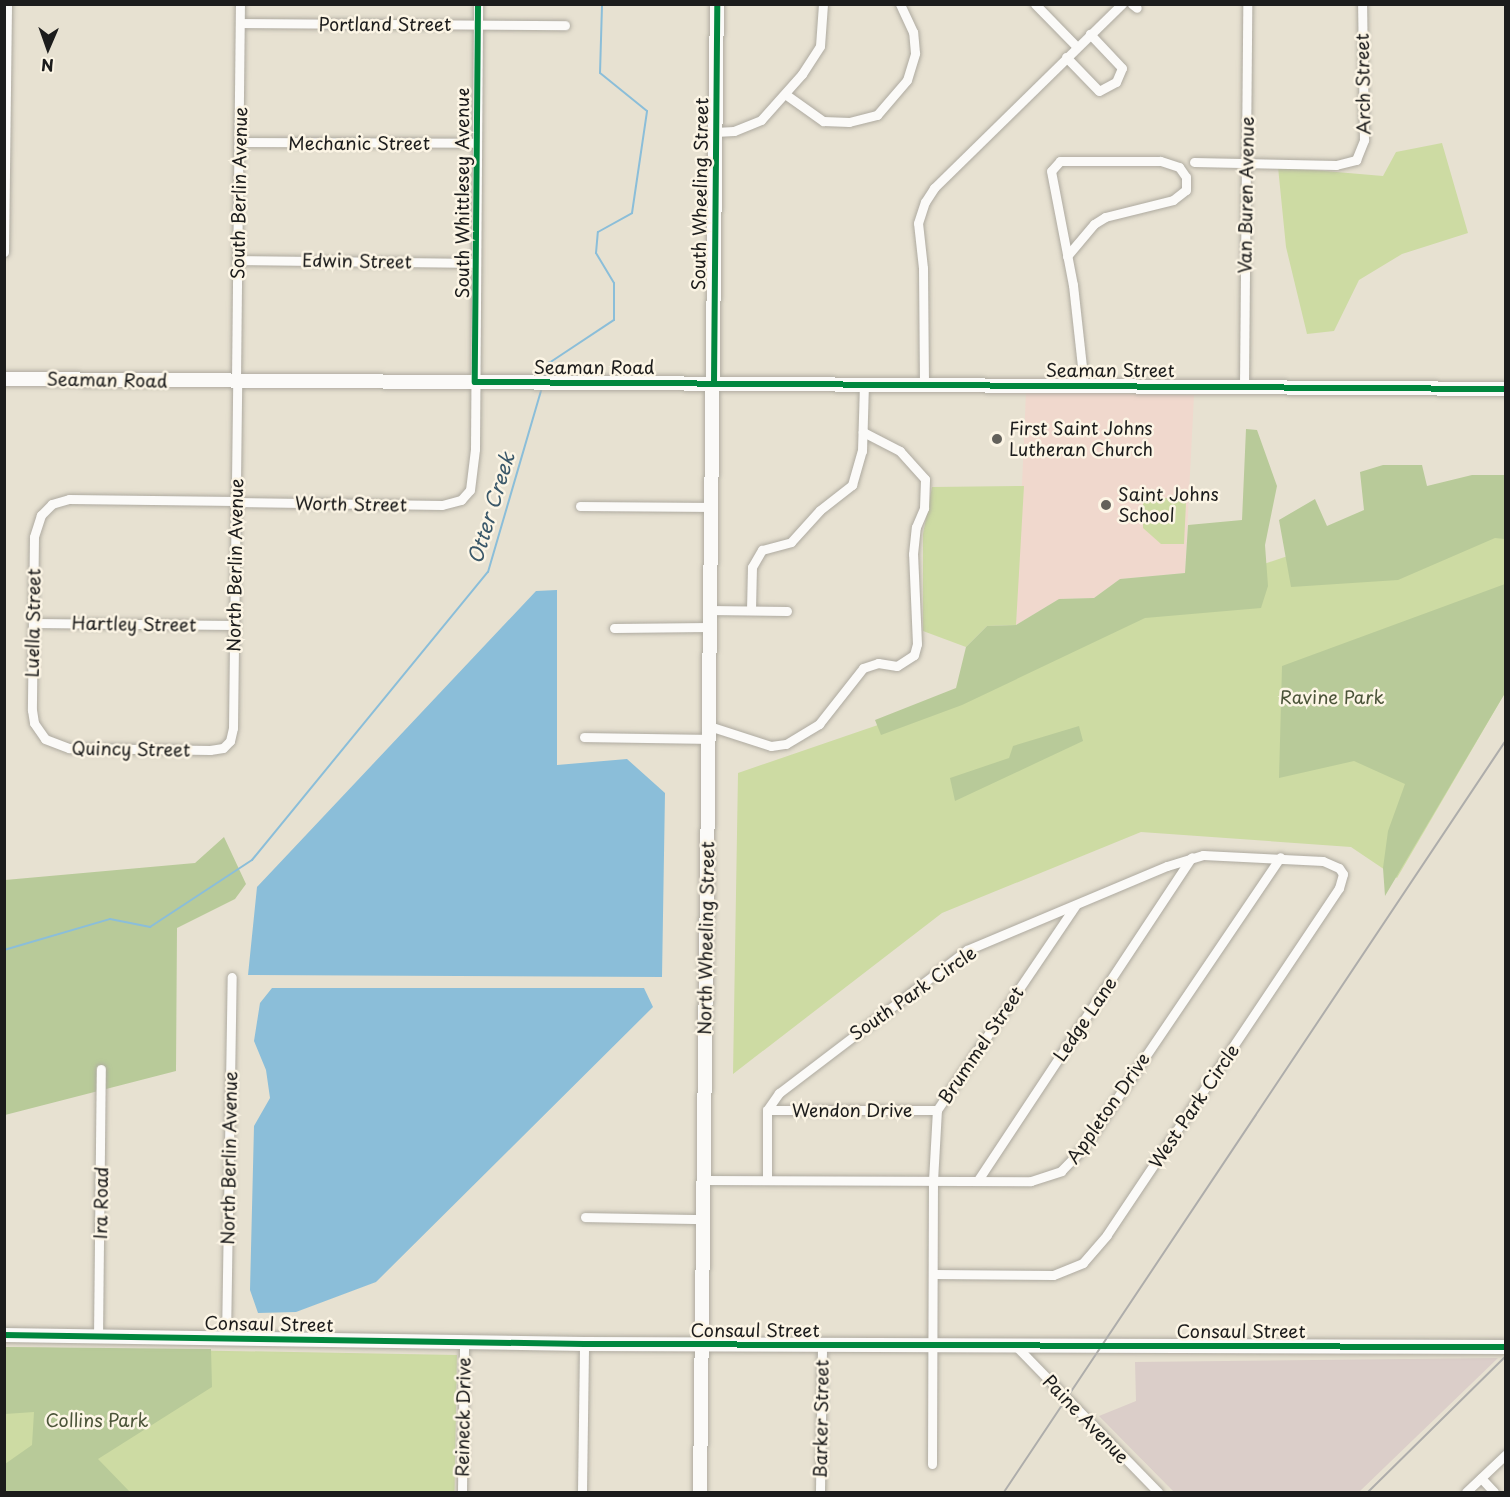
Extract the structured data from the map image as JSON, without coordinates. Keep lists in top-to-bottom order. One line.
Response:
{"streets":{"street":["Portland Street","Arch Street","Mechanic Street","South Berlin Avenue","South Whittlesey Avenue","South Wheeling Street","Van Buren Avenue","Edwin Street","Seaman Road","Seaman Street","Worth Street","North Berlin Avenue","Luella Street","Hartley Street","Quincy Street","North Wheeling Street","South Park Circle","Ledge Lane","Brummel Street","West Park Circle","Appleton Drive","Wendon Drive","Ira Road","Consaul Street","Reineck Drive","Barker Street","Paine Avenue"]},"crossings":[["Portland Street","South Berlin Avenue"],["Portland Street","South Whittlesey Avenue"],["Arch Street","Van Buren Avenue"],["Mechanic Street","South Berlin Avenue"],["Mechanic Street","South Whittlesey Avenue"],["South Berlin Avenue","Edwin Street"],["South Berlin Avenue","Seaman Road"],["South Berlin Avenue","North Berlin Avenue"],["South Whittlesey Avenue","Edwin Street"],["South Whittlesey Avenue","Seaman Road"],["South Whittlesey Avenue","Worth Street"],["South Wheeling Street","Seaman Road"],["South Wheeling Street","Seaman Street"],["South Wheeling Street","North Wheeling Street"],["Van Buren Avenue","Seaman Street"],["Seaman Road","Seaman Street"],["Seaman Road","North Berlin Avenue"],["Seaman Road","North Wheeling Street"],["Seaman Street","North Wheeling Street"],["Worth Street","North Berlin Avenue"],["Worth Street","Luella Street"],["North Berlin Avenue","Hartley Street"],["North Berlin Avenue","Quincy Street"],["North Berlin Avenue","Consaul Street"],["Luella Street","Hartley Street"],["Luella Street","Quincy Street"],["North Wheeling Street","Appleton Drive"],["North Wheeling Street","Consaul Street"],["South Park Circle","Ledge Lane"],["South Park Circle","Brummel Street"],["South Park Circle","West Park Circle"],["South Park Circle","Appleton Drive"],["South Park Circle","Wendon Drive"],["Ledge Lane","Appleton Drive"],["Brummel Street","West Park Circle"],["Brummel Street","Appleton Drive"],["Brummel Street","Wendon Drive"],["Brummel Street","Consaul Street"],["West Park Circle","Appleton Drive"],["Ira Road","Consaul Street"],["Consaul Street","Reineck Drive"],["Consaul Street","Barker Street"],["Consaul Street","Paine Avenue"]],"water":["Otter Creek"],"parks":["Ravine Park","Collins Park"],"places":["First Saint Johns Lutheran Church","Saint Johns School"],"north":"bottom"}
